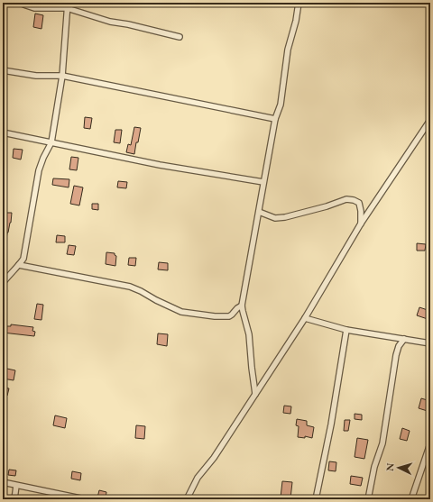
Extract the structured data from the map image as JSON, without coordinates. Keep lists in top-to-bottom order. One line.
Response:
{"north":"left"}
